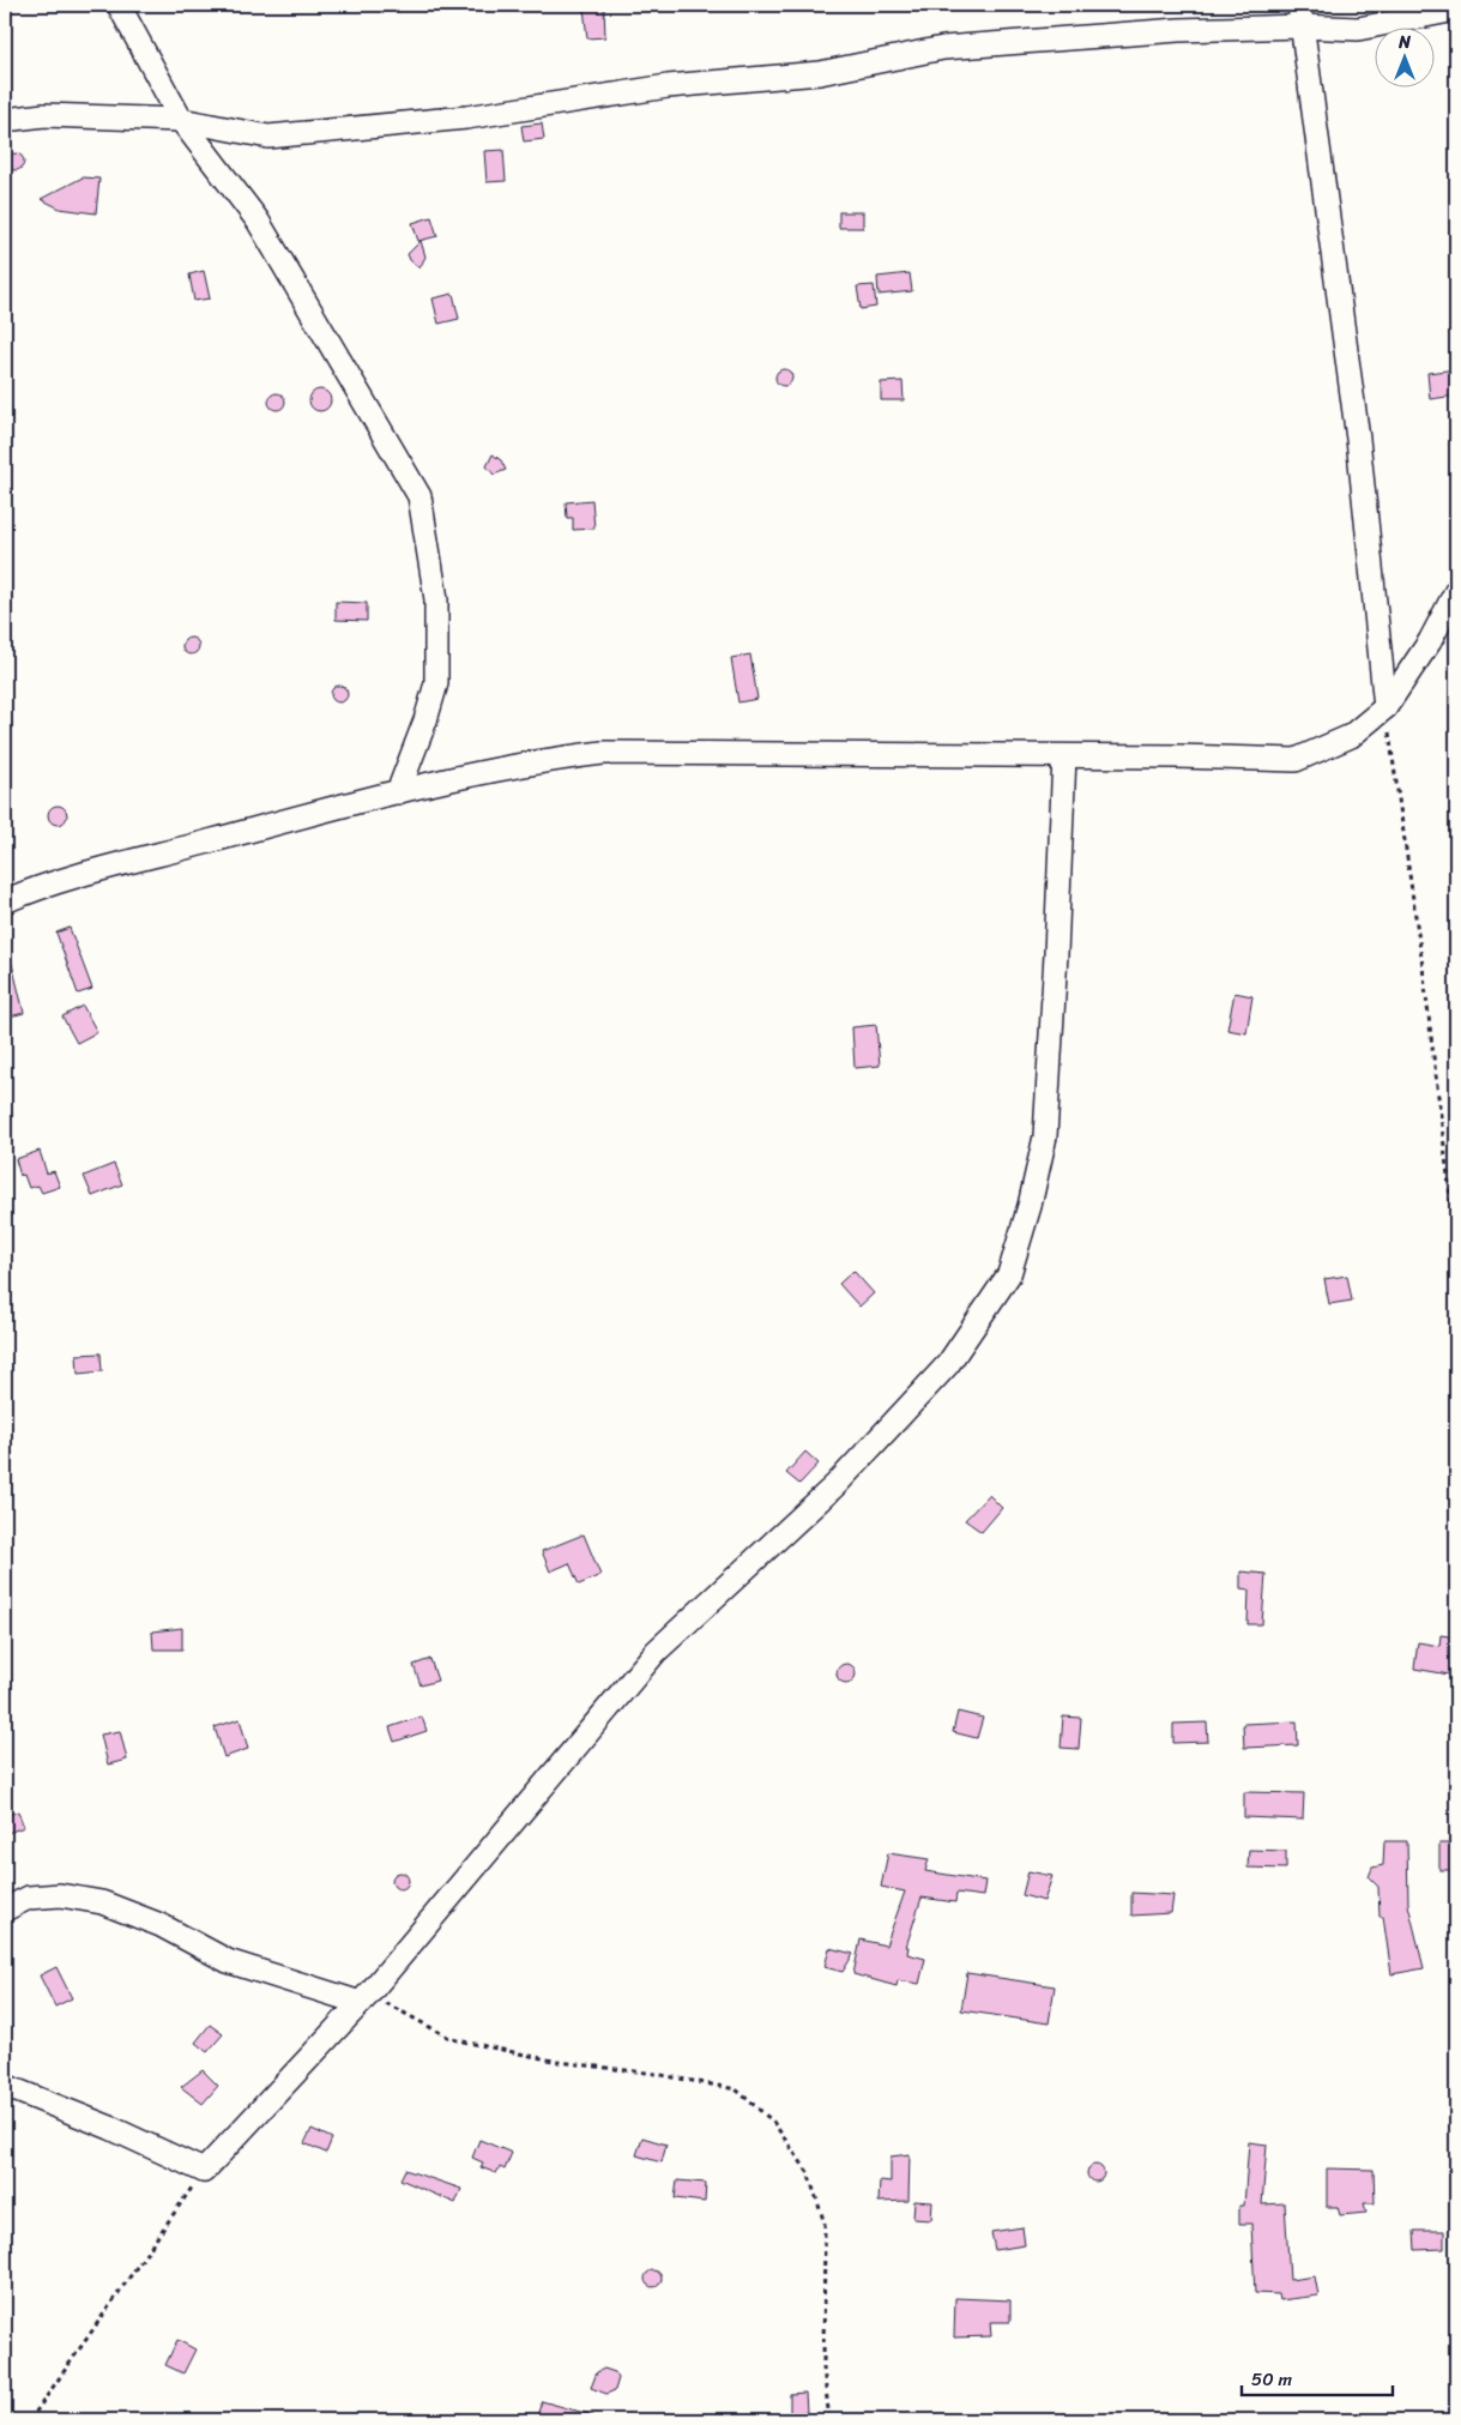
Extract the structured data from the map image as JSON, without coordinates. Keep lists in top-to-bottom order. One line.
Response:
{"scale_bar":"50 m","north":"top"}
